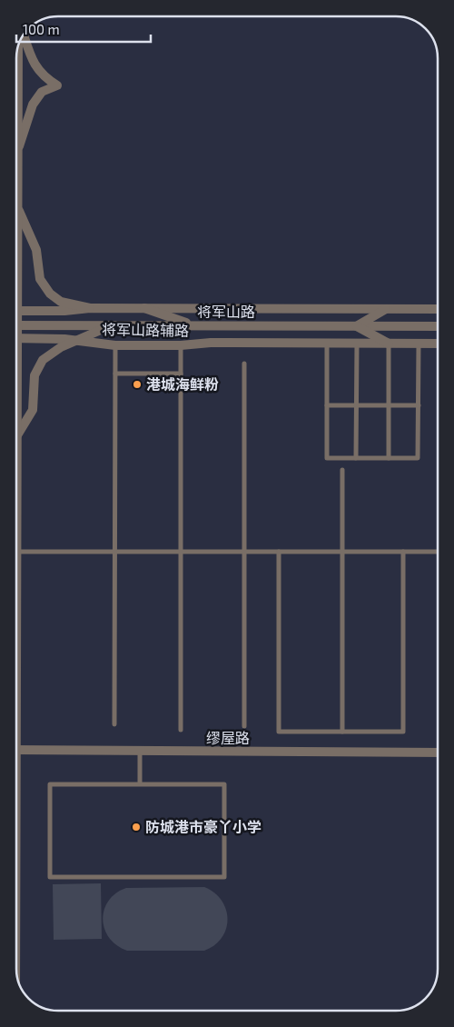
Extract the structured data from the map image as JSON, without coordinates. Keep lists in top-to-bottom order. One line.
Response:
{"streets":{"street":["将军山路","将军山路辅路","缪屋路"]},"places":["港城海鲜粉","防城港市豪丫小学"],"scale_bar":"100 m"}
